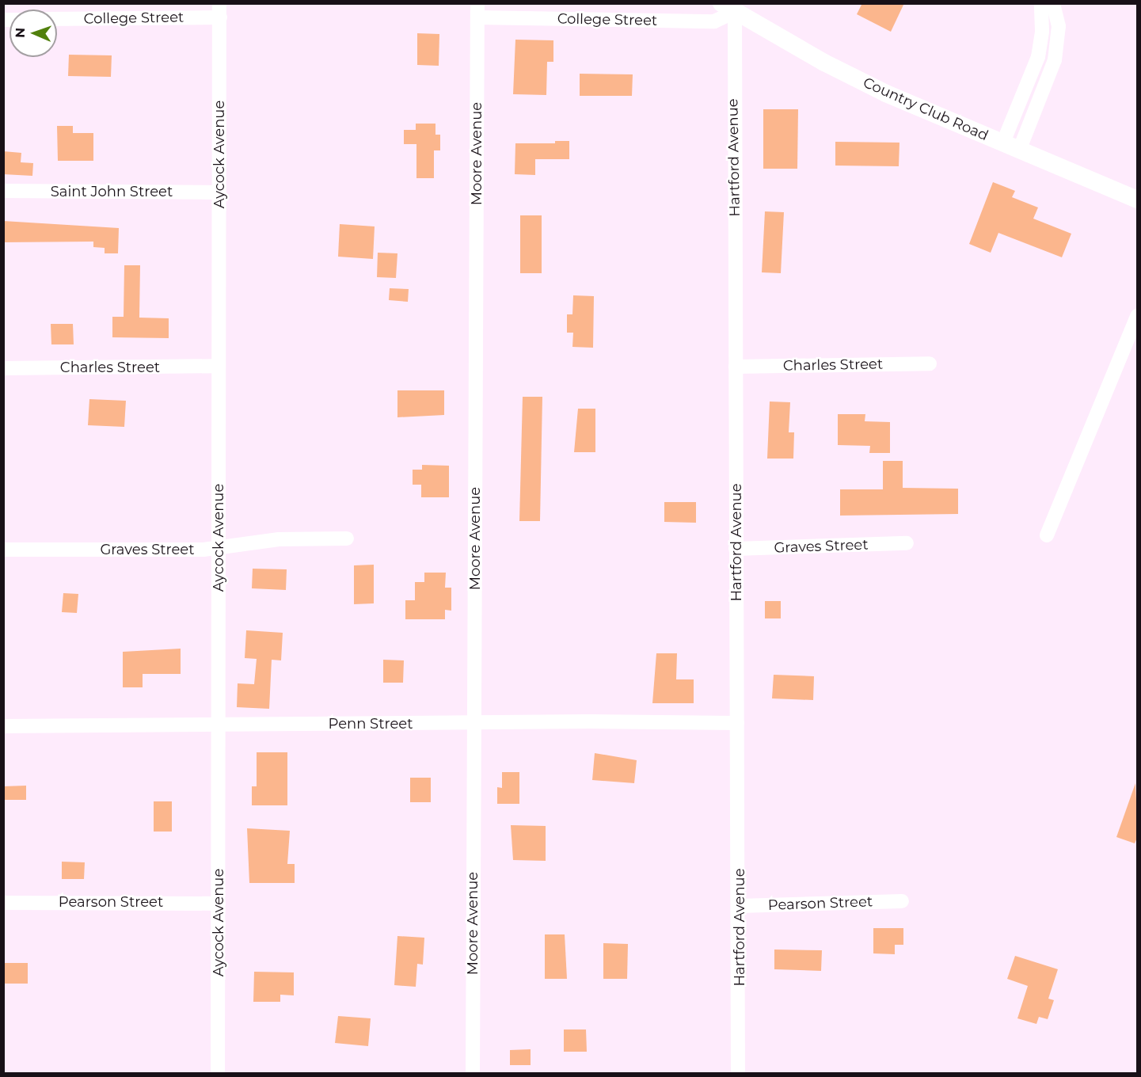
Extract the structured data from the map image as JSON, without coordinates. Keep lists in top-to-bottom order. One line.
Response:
{"streets":{"street":["College Street","Country Club Road","Moore Avenue","Aycock Avenue","Hartford Avenue","Saint John Street","Charles Street","Graves Street","Penn Street","Pearson Street"]},"crossings":[["College Street","Country Club Road"],["College Street","Moore Avenue"],["College Street","Aycock Avenue"],["College Street","Hartford Avenue"],["Country Club Road","Hartford Avenue"],["Moore Avenue","Penn Street"],["Aycock Avenue","Saint John Street"],["Aycock Avenue","Charles Street"],["Aycock Avenue","Graves Street"],["Aycock Avenue","Penn Street"],["Aycock Avenue","Pearson Street"],["Hartford Avenue","Charles Street"],["Hartford Avenue","Graves Street"],["Hartford Avenue","Penn Street"],["Hartford Avenue","Pearson Street"]],"north":"left"}
